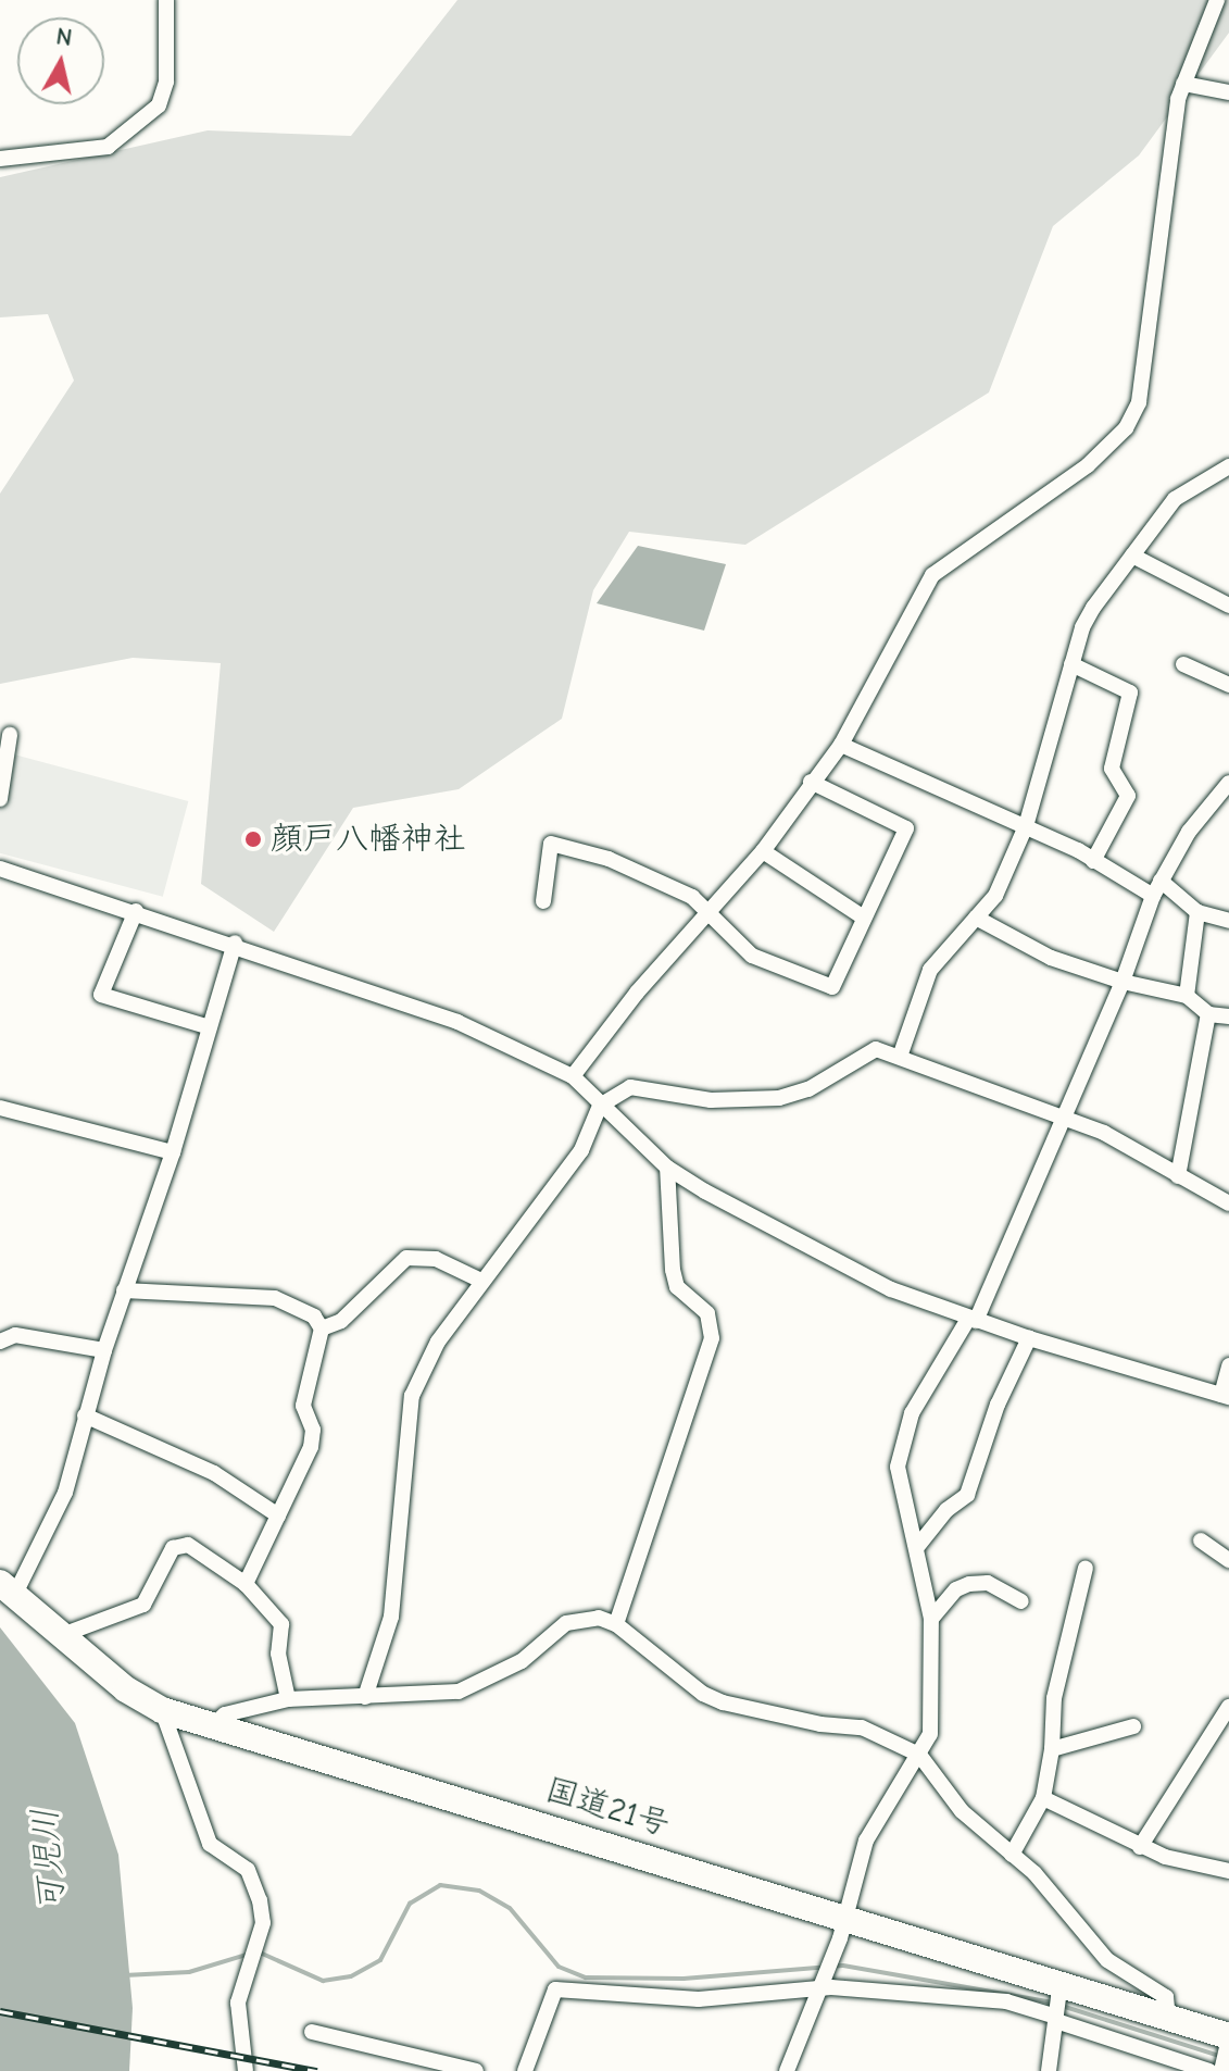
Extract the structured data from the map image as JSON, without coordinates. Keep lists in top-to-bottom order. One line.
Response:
{"streets":{"highway":["国道21号"]},"water":["可児川"],"places":["顔戸八幡神社"],"north":"top"}
